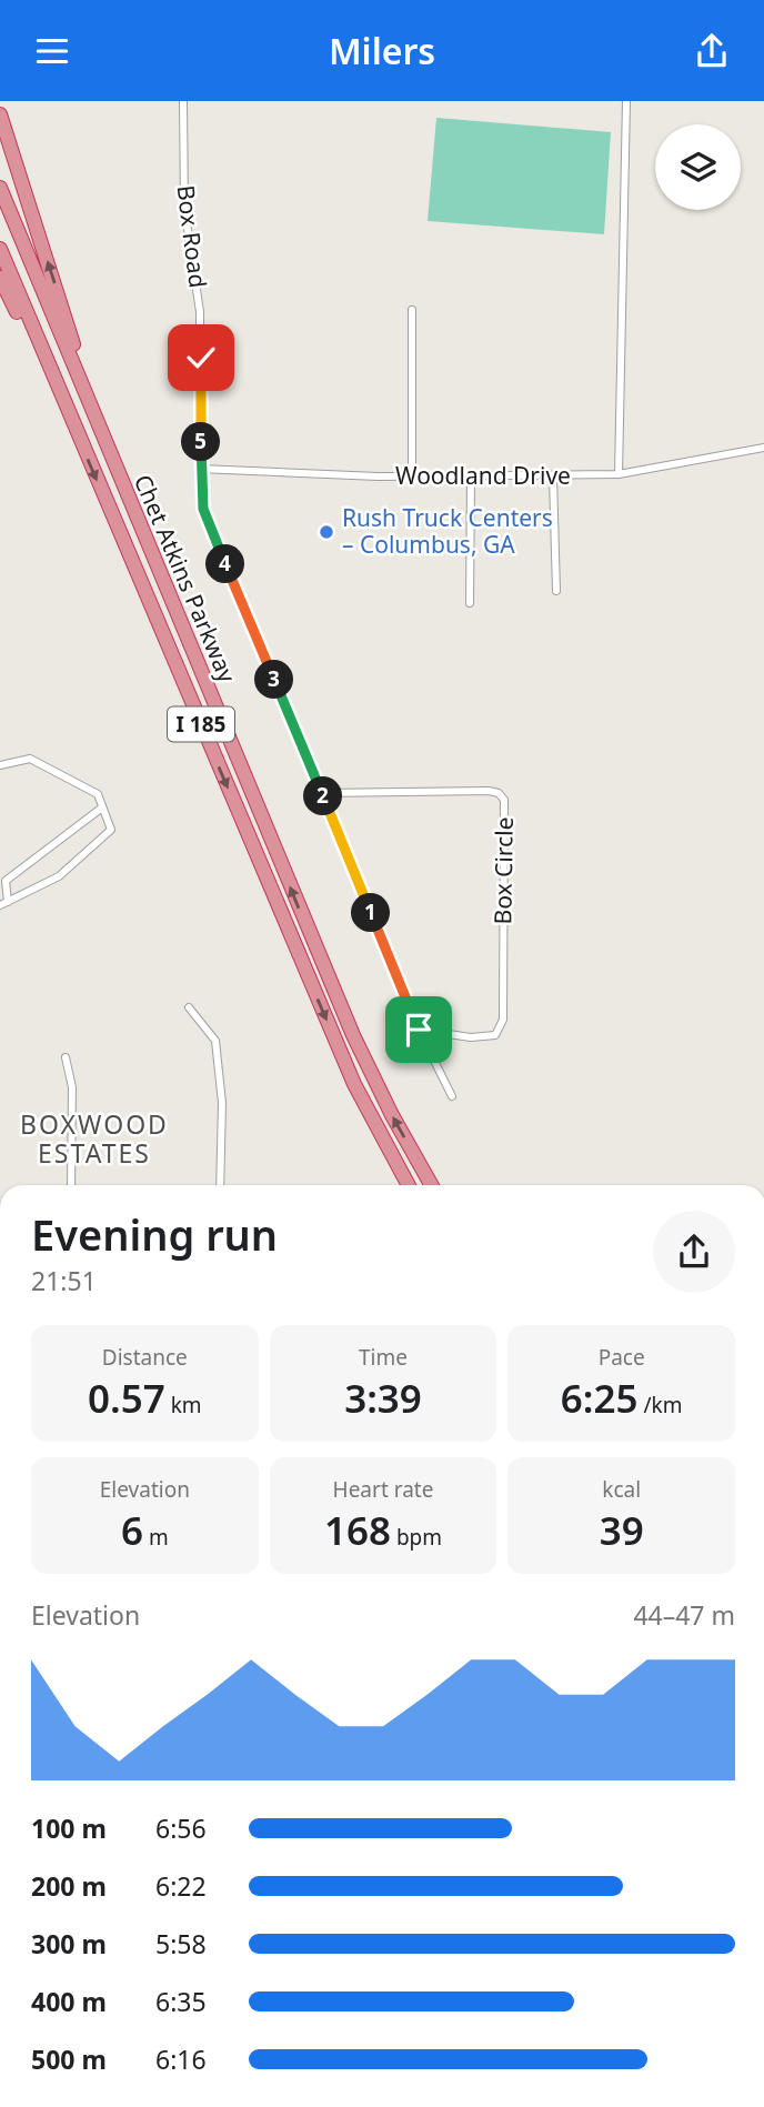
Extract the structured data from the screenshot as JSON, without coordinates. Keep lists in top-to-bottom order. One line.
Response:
{"streets":{"highway":["Chet Atkins Parkway","I 185"],"street":["Box Road","Woodland Drive","Box Circle"]},"crossings":[["Box Road","Woodland Drive"],["Box Road","Box Circle"]],"districts":["BOXWOOD ESTATES"],"places":["Rush Truck Centers – Columbus, GA"],"page":{"header":"Milers","pins":["5","4","3","2","1"],"heading":["Evening run","21:51"],"stats":[["Distance","0.57 km"],["Time","3:39"],["Pace","6:25 /km"],["Elevation","6 m"],["Heart rate","168 bpm"],["kcal","39"]],"chart":["Elevation","44–47 m"],"list":[{"name":"100 m","note":"6:56"},{"name":"200 m","note":"6:22"},{"name":"300 m","note":"5:58"},{"name":"400 m","note":"6:35"},{"name":"500 m","note":"6:16"}]}}
